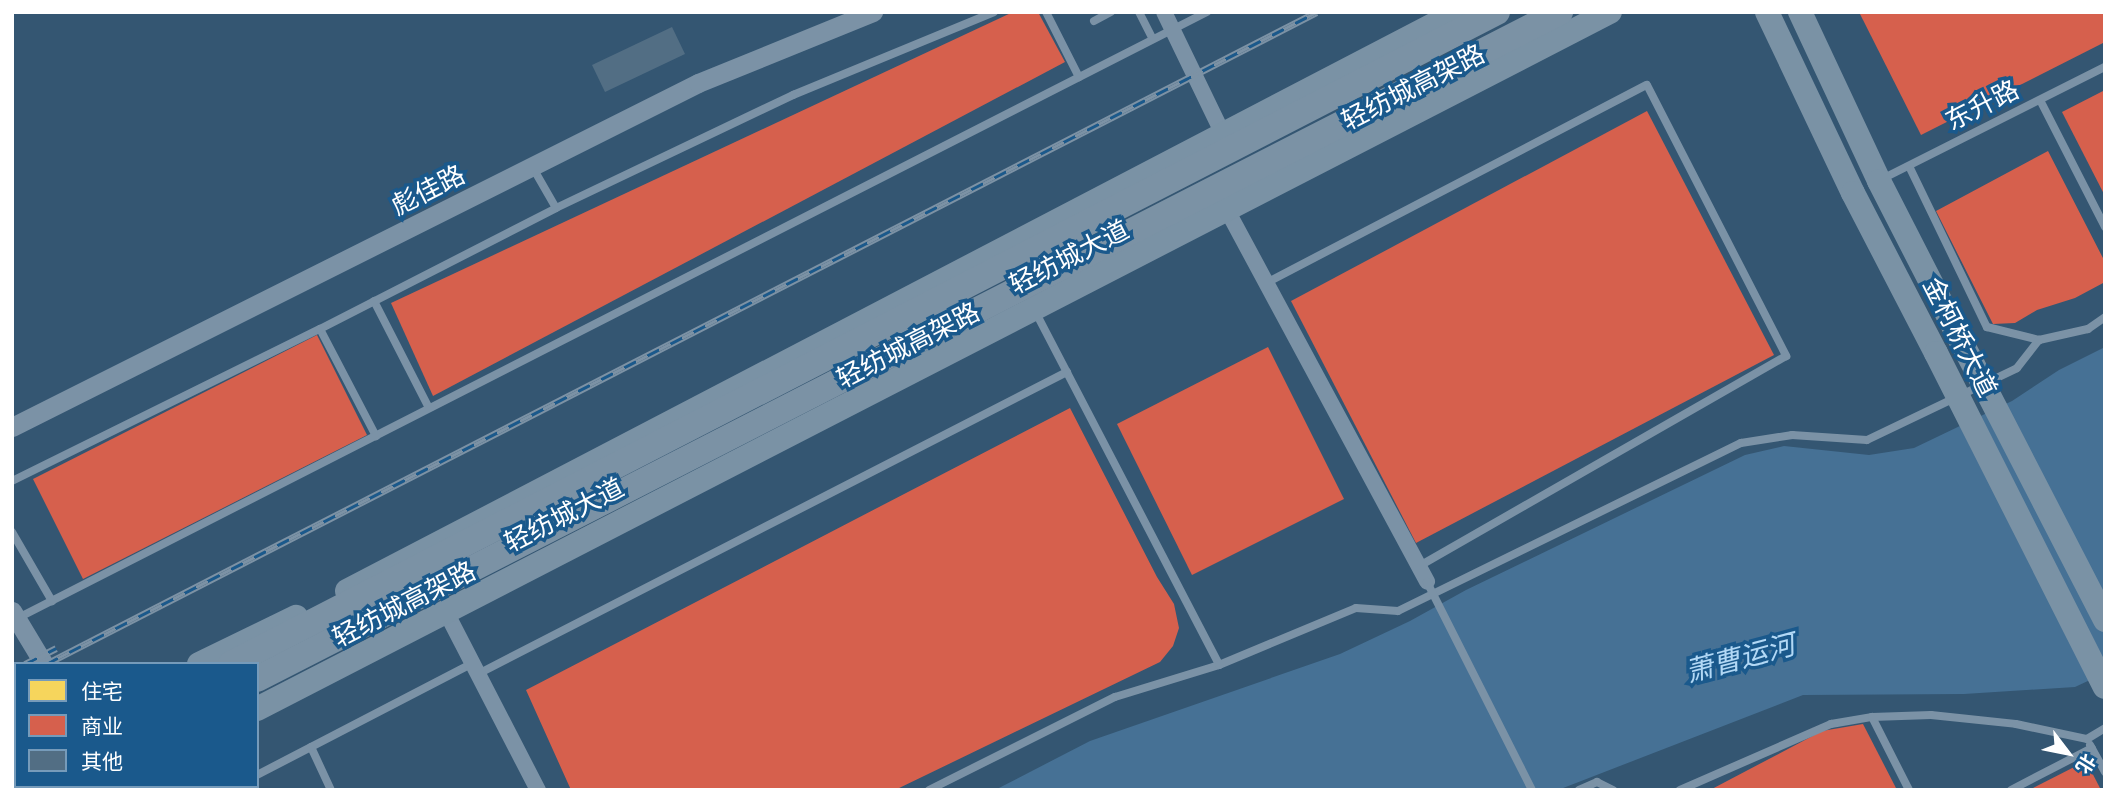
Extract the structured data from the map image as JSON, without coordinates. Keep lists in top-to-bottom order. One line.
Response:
{"streets":{"highway":["轻纺城高架路"],"main road":["轻纺城大道","金柯桥大道"],"street":["彪佳路"],"lane":["东升路"]},"crossings":[["东升路","金柯桥大道"]],"water":["萧曹运河"],"legend":["住宅","商业","其他"],"north":"bottom right"}
